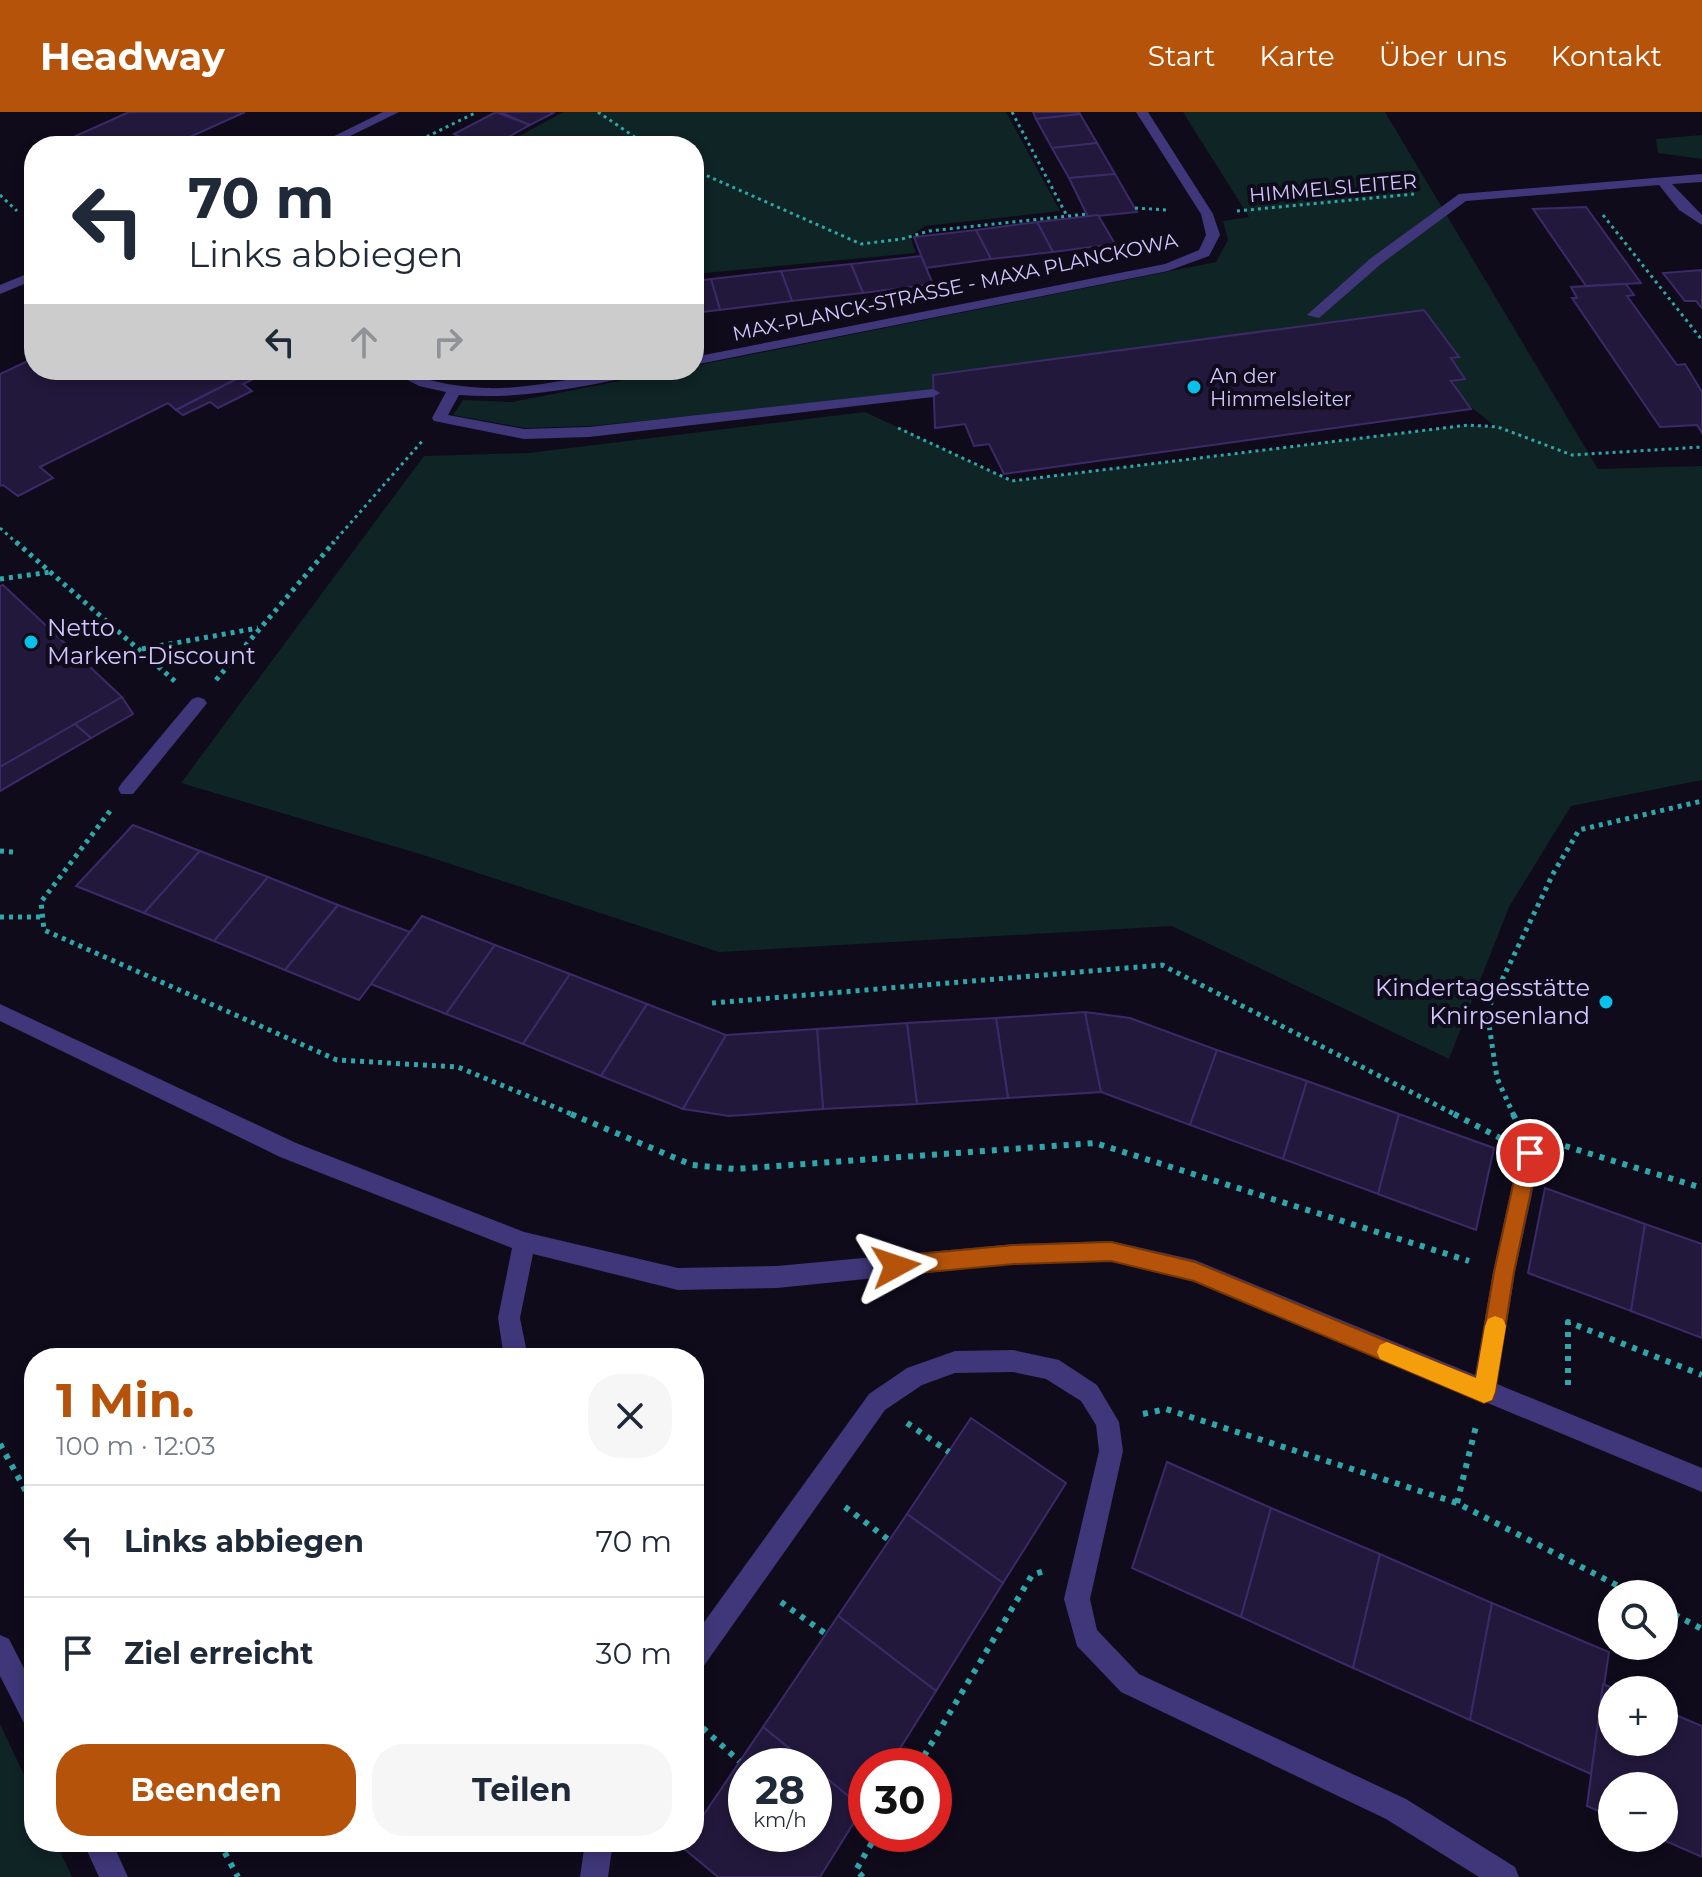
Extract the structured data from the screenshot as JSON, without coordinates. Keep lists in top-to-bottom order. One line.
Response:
{"streets":{"street":["MAX-PLANCK-STRASSE - MAXA PLANCKOWA"],"path":["HIMMELSLEITER"]},"crossings":[["HIMMELSLEITER","MAX-PLANCK-STRASSE - MAXA PLANCKOWA"]],"places":["An der Himmelsleiter","Netto Marken-Discount","Kindertagesstätte Knirpsenland"],"page":{"header":"Headway","nav":["Start","Karte","Über uns","Kontakt"],"turn":["70 m","Links abbiegen"],"heading":["1 Min.","100 m · 12:03"],"list":[{"name":"Links abbiegen","value":"70 m"},{"name":"Ziel erreicht","value":"30 m"}],"map_buttons":["+","−"],"buttons":["Beenden","Teilen"],"speed":"28 km/h","limit":"30"}}
